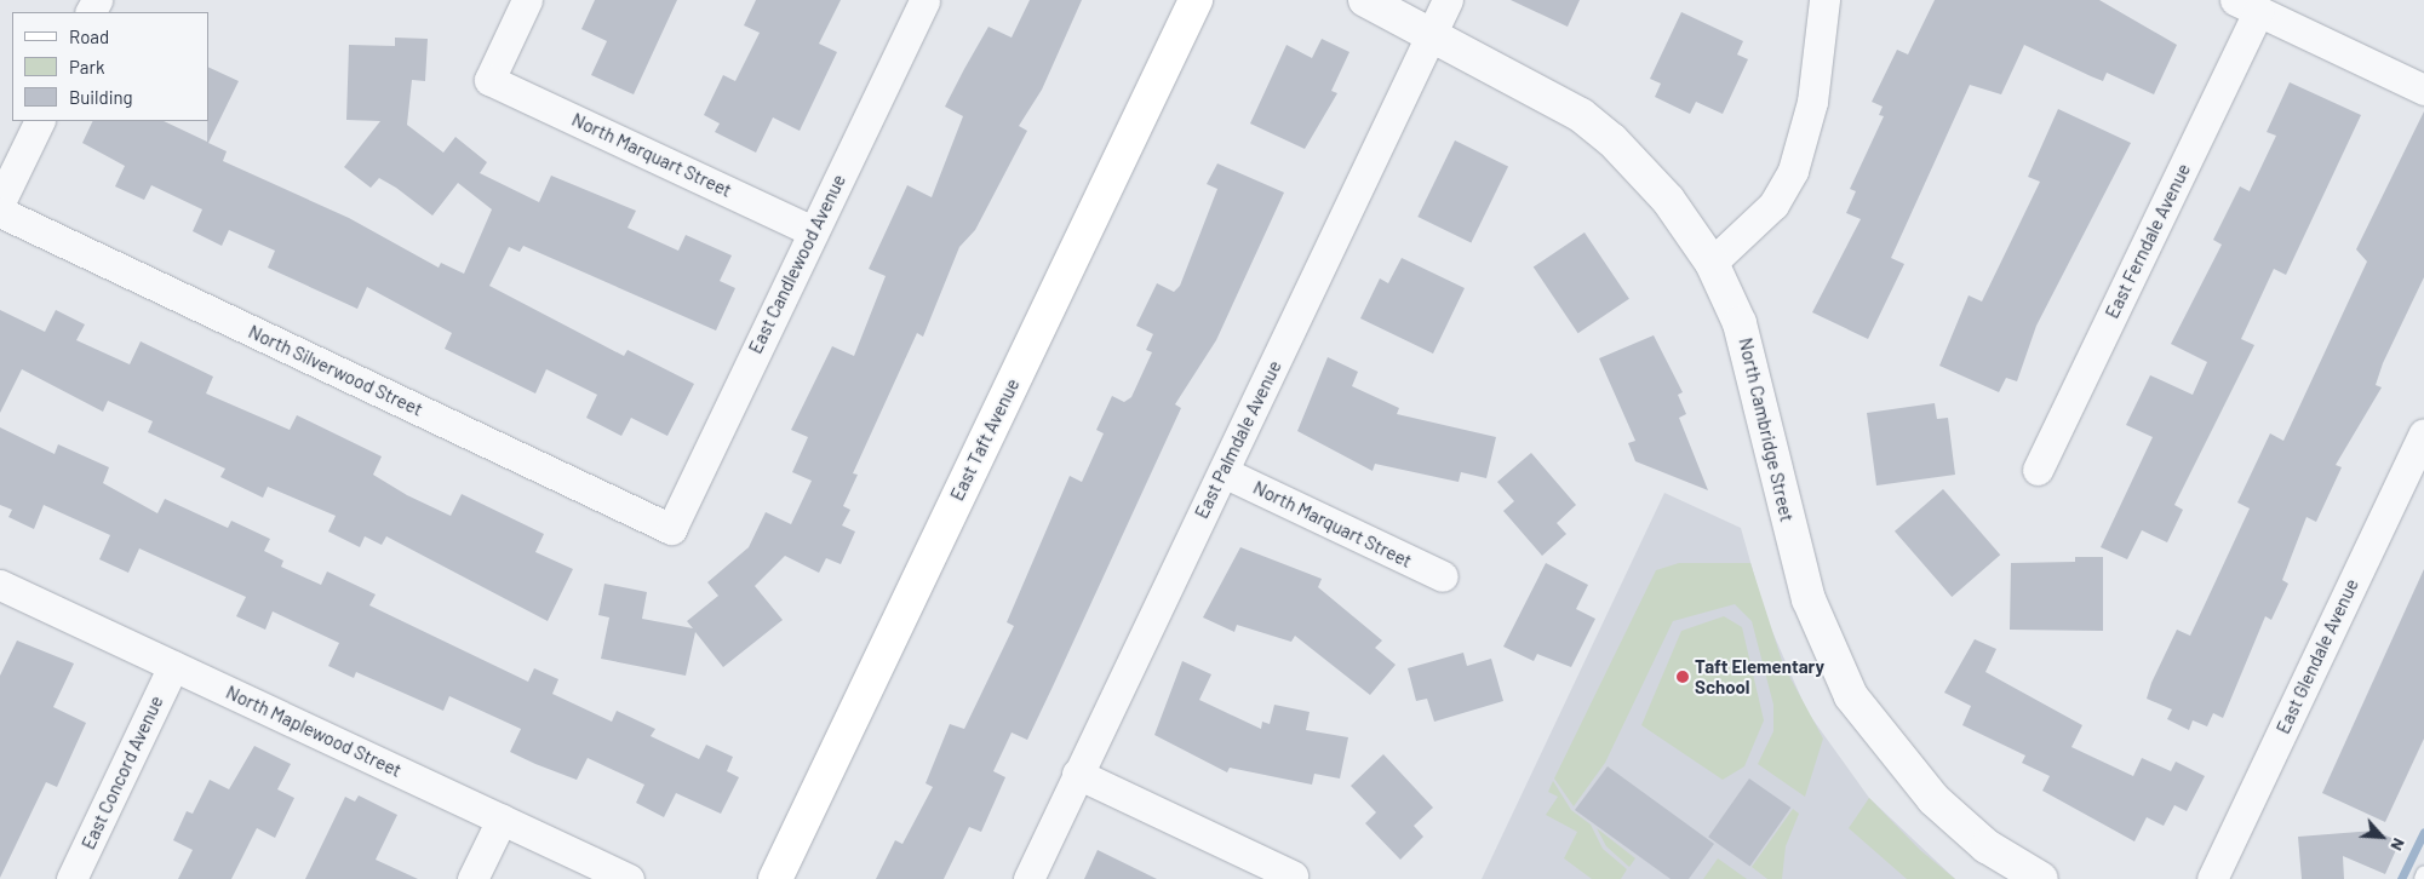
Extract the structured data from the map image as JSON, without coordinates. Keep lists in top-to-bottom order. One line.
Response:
{"streets":{"main road":["East Taft Avenue"],"street":["North Marquart Street","East Ferndale Avenue","East Candlewood Avenue","North Silverwood Street","North Cambridge Street","East Palmdale Avenue","East Glendale Avenue","North Maplewood Street","East Concord Avenue"]},"crossings":[["North Marquart Street","East Candlewood Avenue"],["North Marquart Street","East Palmdale Avenue"],["East Candlewood Avenue","North Silverwood Street"],["North Cambridge Street","East Palmdale Avenue"],["North Maplewood Street","East Concord Avenue"]],"places":["Taft Elementary School"],"legend":["Road","Park","Building"],"north":"bottom right"}
